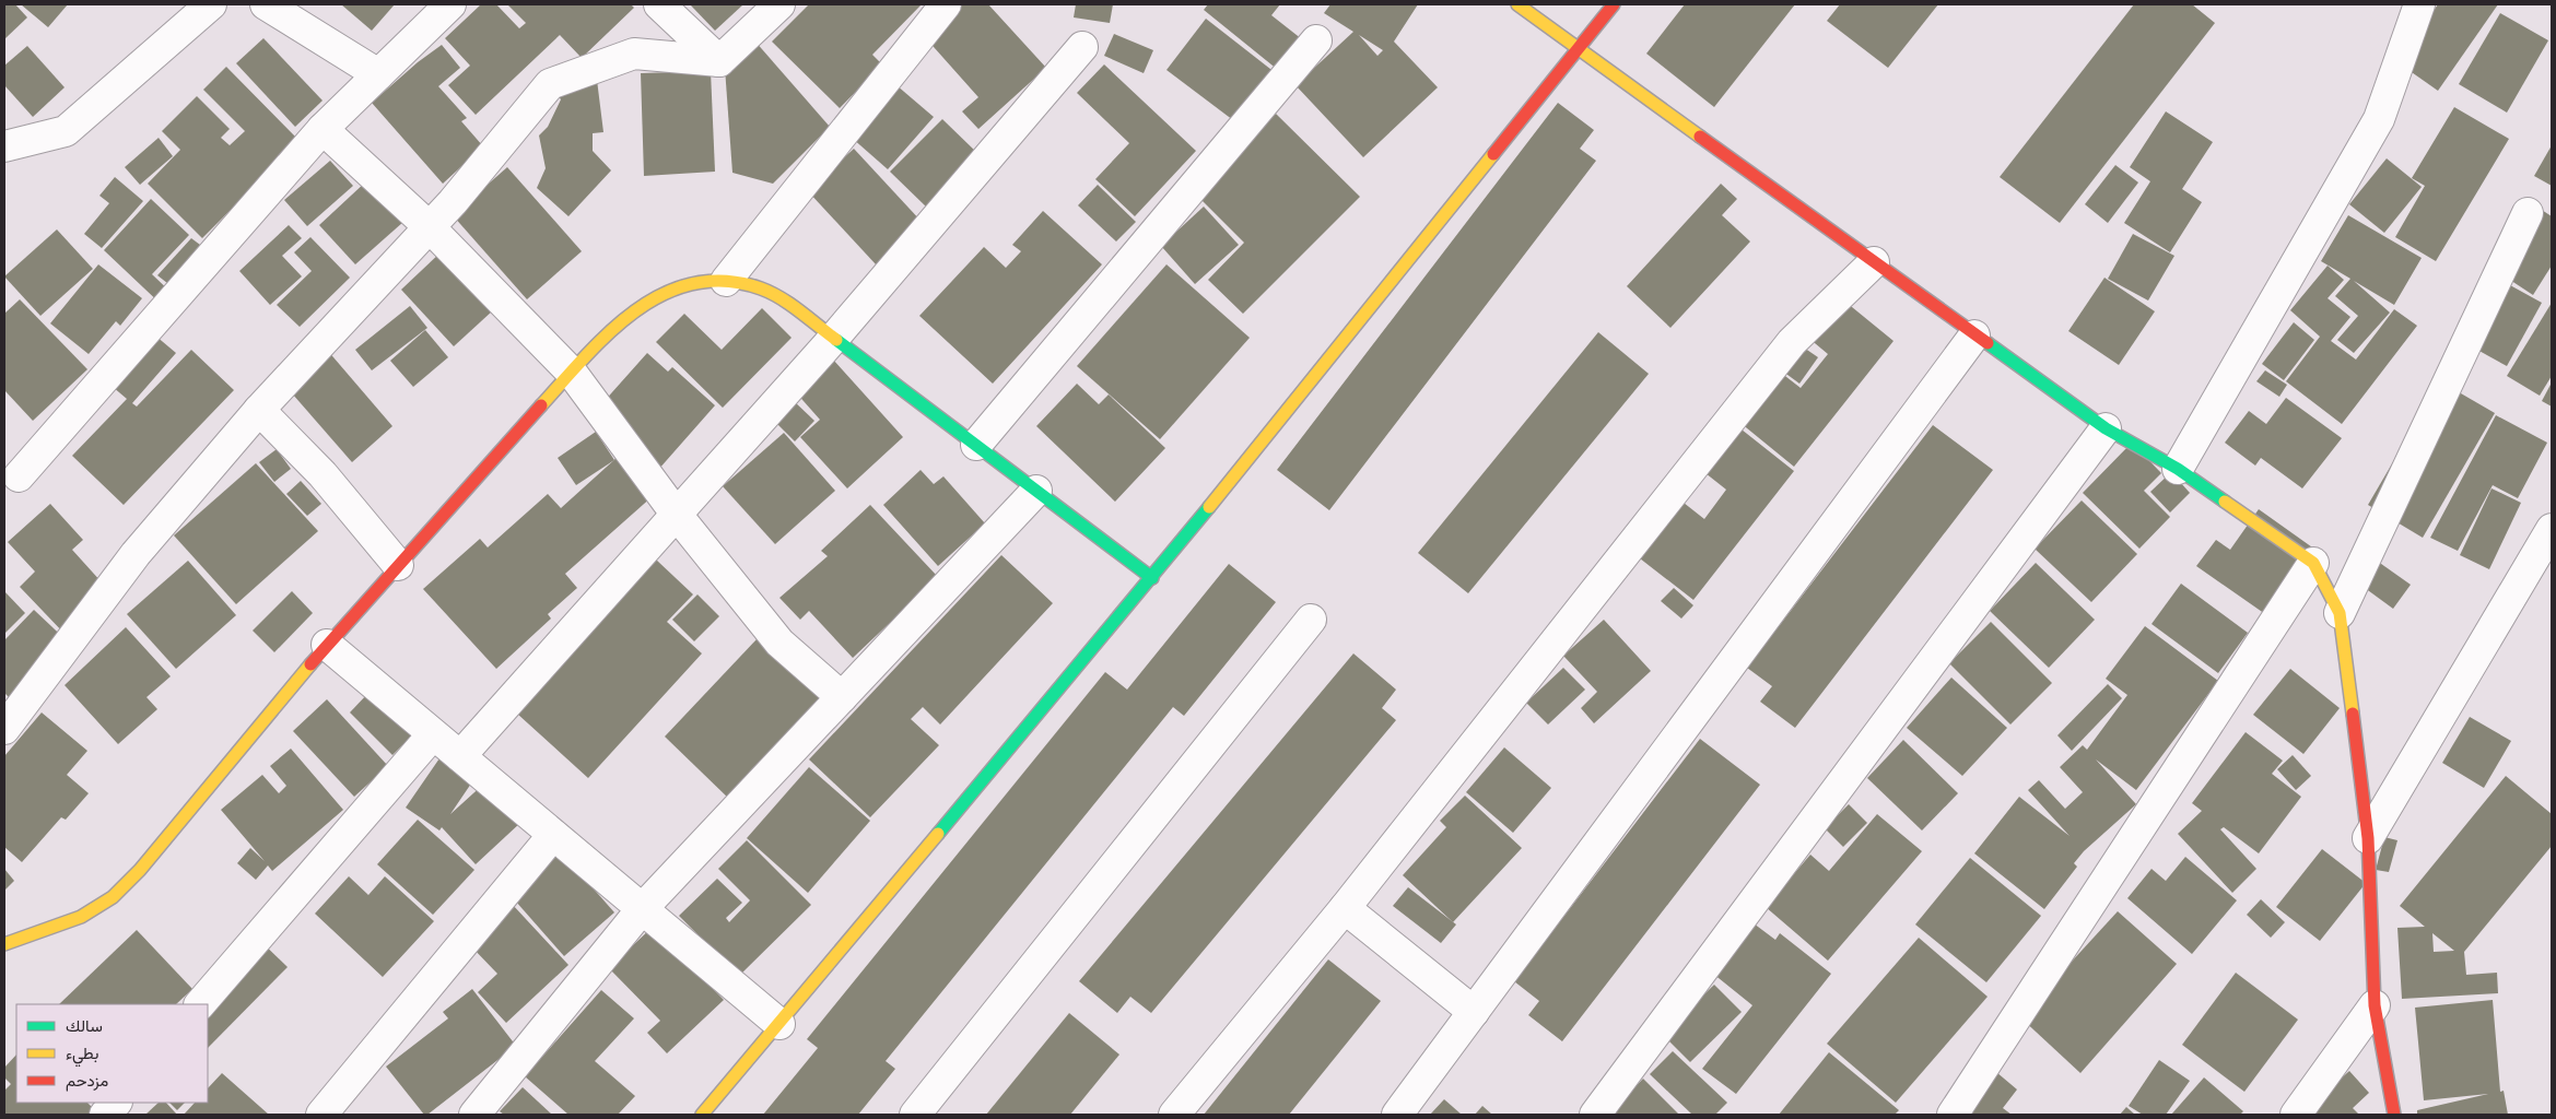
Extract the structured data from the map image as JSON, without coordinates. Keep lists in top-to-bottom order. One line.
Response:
{"legend":["سالك","بطيء","مزدحم"]}
